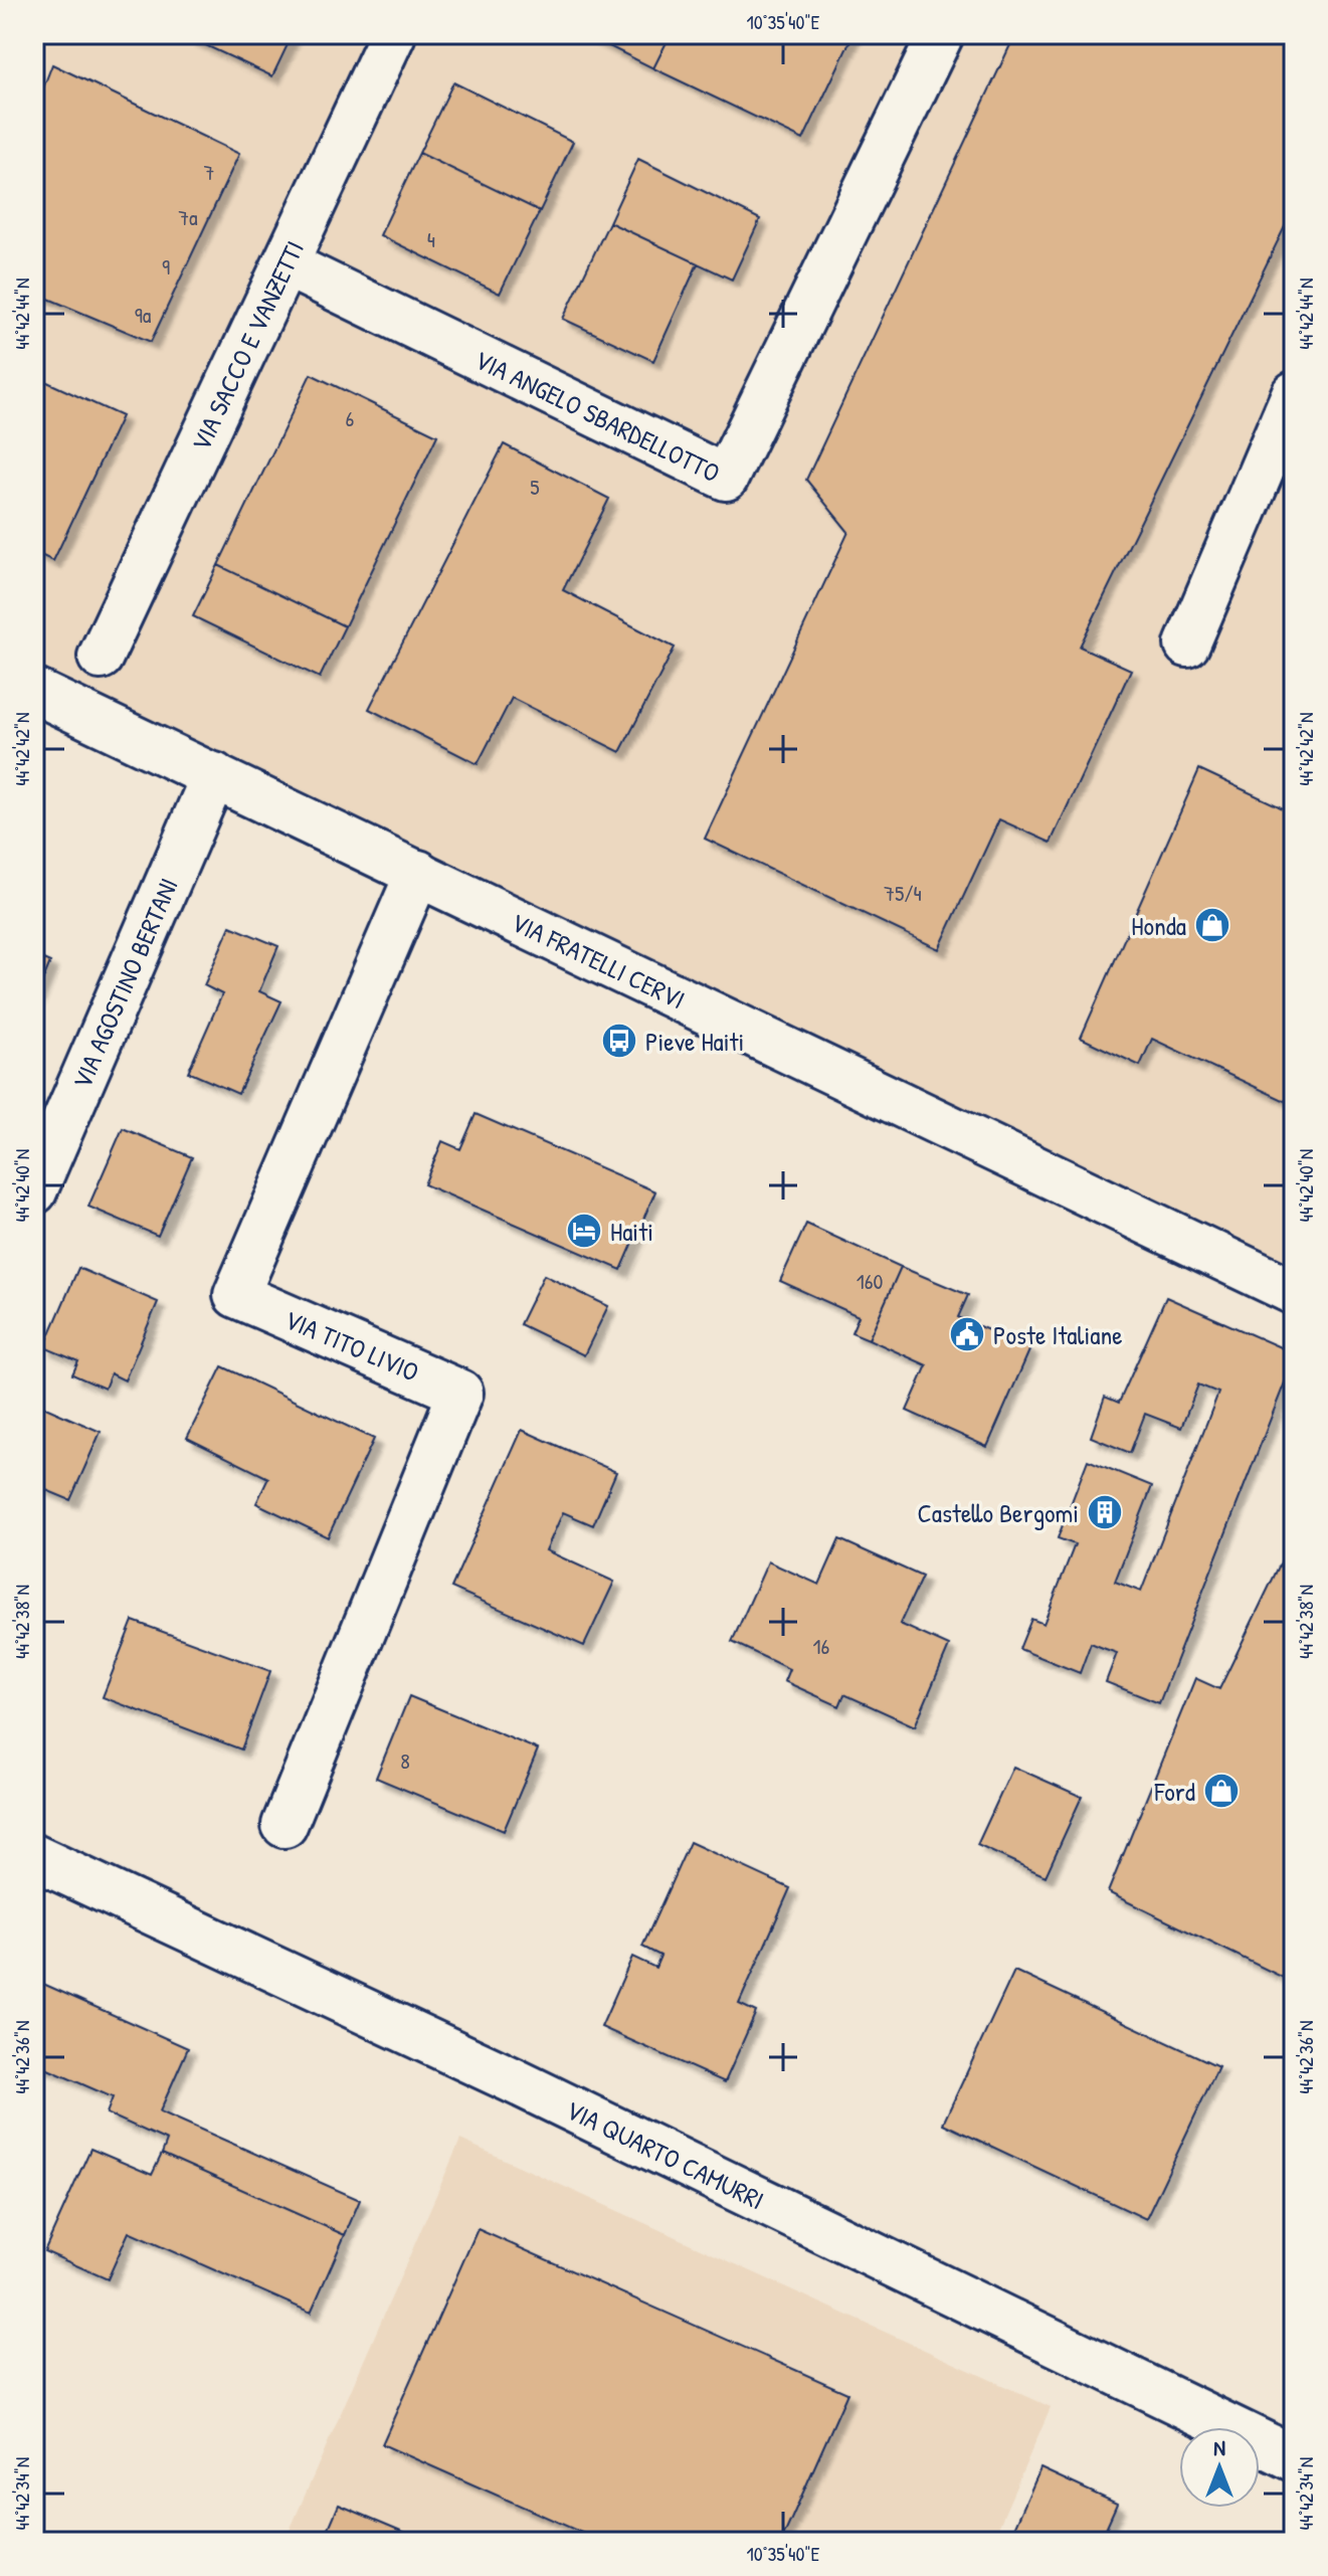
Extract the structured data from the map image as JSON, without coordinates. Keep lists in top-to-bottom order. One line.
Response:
{"streets":{"street":["VIA SACCO E VANZETTI","VIA ANGELO SBARDELLOTTO","VIA FRATELLI CERVI","VIA AGOSTINO BERTANI","VIA TITO LIVIO","VIA QUARTO CAMURRI"]},"crossings":[["VIA SACCO E VANZETTI","VIA ANGELO SBARDELLOTTO"],["VIA FRATELLI CERVI","VIA AGOSTINO BERTANI"],["VIA FRATELLI CERVI","VIA TITO LIVIO"]],"places":{"shop":["Honda","Ford"],"bus stop":["Pieve Haiti"],"hotel":["Haiti"],"public building":["Poste Italiane"],"building":["Castello Bergomi"]},"house_numbers":["7","7a","4","9","9a","6","5","75/4","160","16","8"],"north":"top","coordinates":["10°35'40\"E","44°42'44\"N","44°42'42\"N","44°42'40\"N","44°42'38\"N","44°42'36\"N","44°42'34\"N"]}
